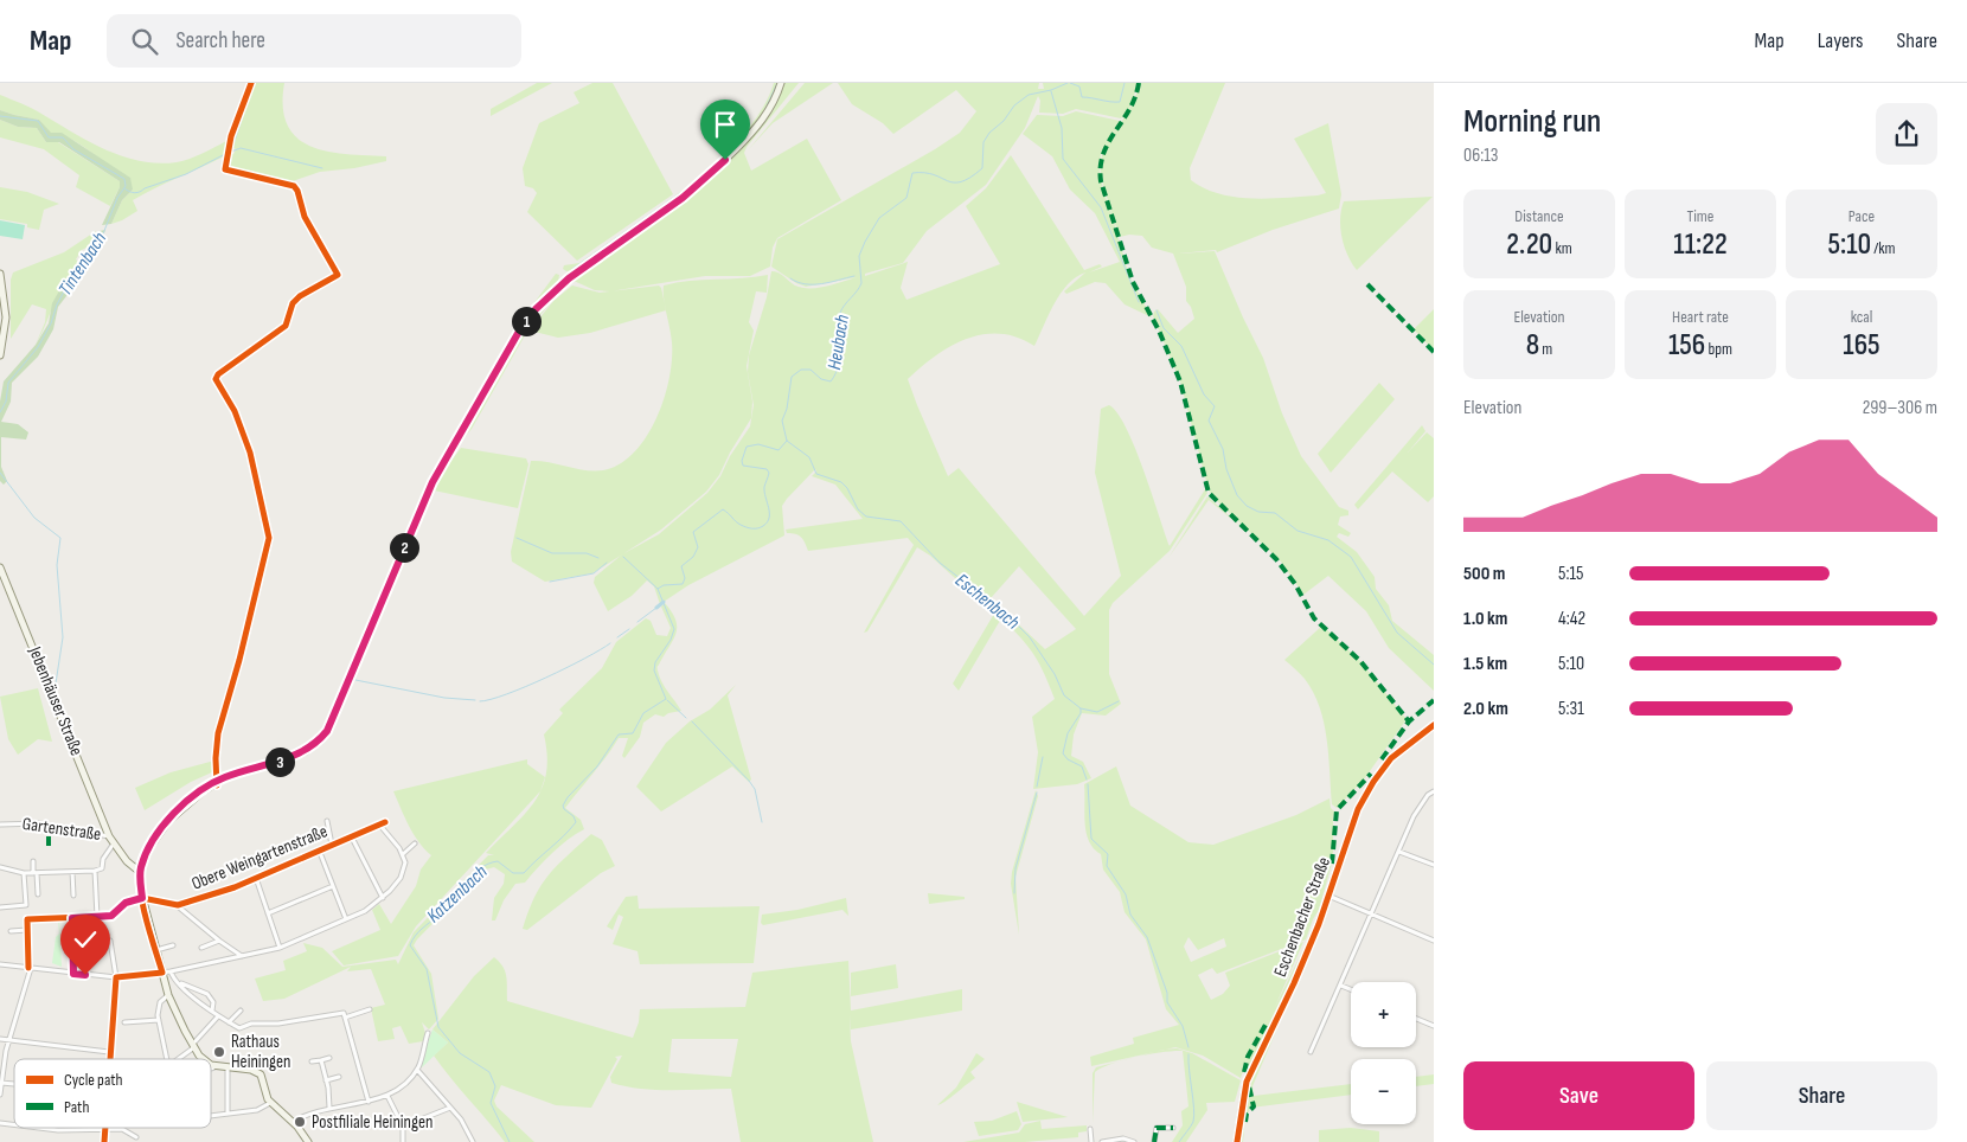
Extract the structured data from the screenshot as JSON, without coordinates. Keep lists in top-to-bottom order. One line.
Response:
{"streets":{"main road":["Jebenhäuser Straße","Gartenstraße","Eschenbacher Straße"],"street":["Obere Weingartenstraße"]},"crossings":[["Jebenhäuser Straße","Gartenstraße"]],"water":["Tintenbach","Heubach","Eschenbach","Katzenbach"],"places":["Rathaus Heiningen","Postfiliale Heiningen"],"legend":["Cycle path","Path"],"page":{"header":"Map","search":"Search here","nav":["Map","Layers","Share"],"heading":["Morning run","06:13"],"stats":[["Distance","2.20 km"],["Time","11:22"],["Pace","5:10 /km"],["Elevation","8 m"],["Heart rate","156 bpm"],["kcal","165"]],"pins":["1","2","3"],"chart":["Elevation","299–306 m"],"list":[{"name":"500 m","note":"5:15"},{"name":"1.0 km","note":"4:42"},{"name":"1.5 km","note":"5:10"},{"name":"2.0 km","note":"5:31"}],"map_buttons":["+","−"],"buttons":["Save","Share"]}}
